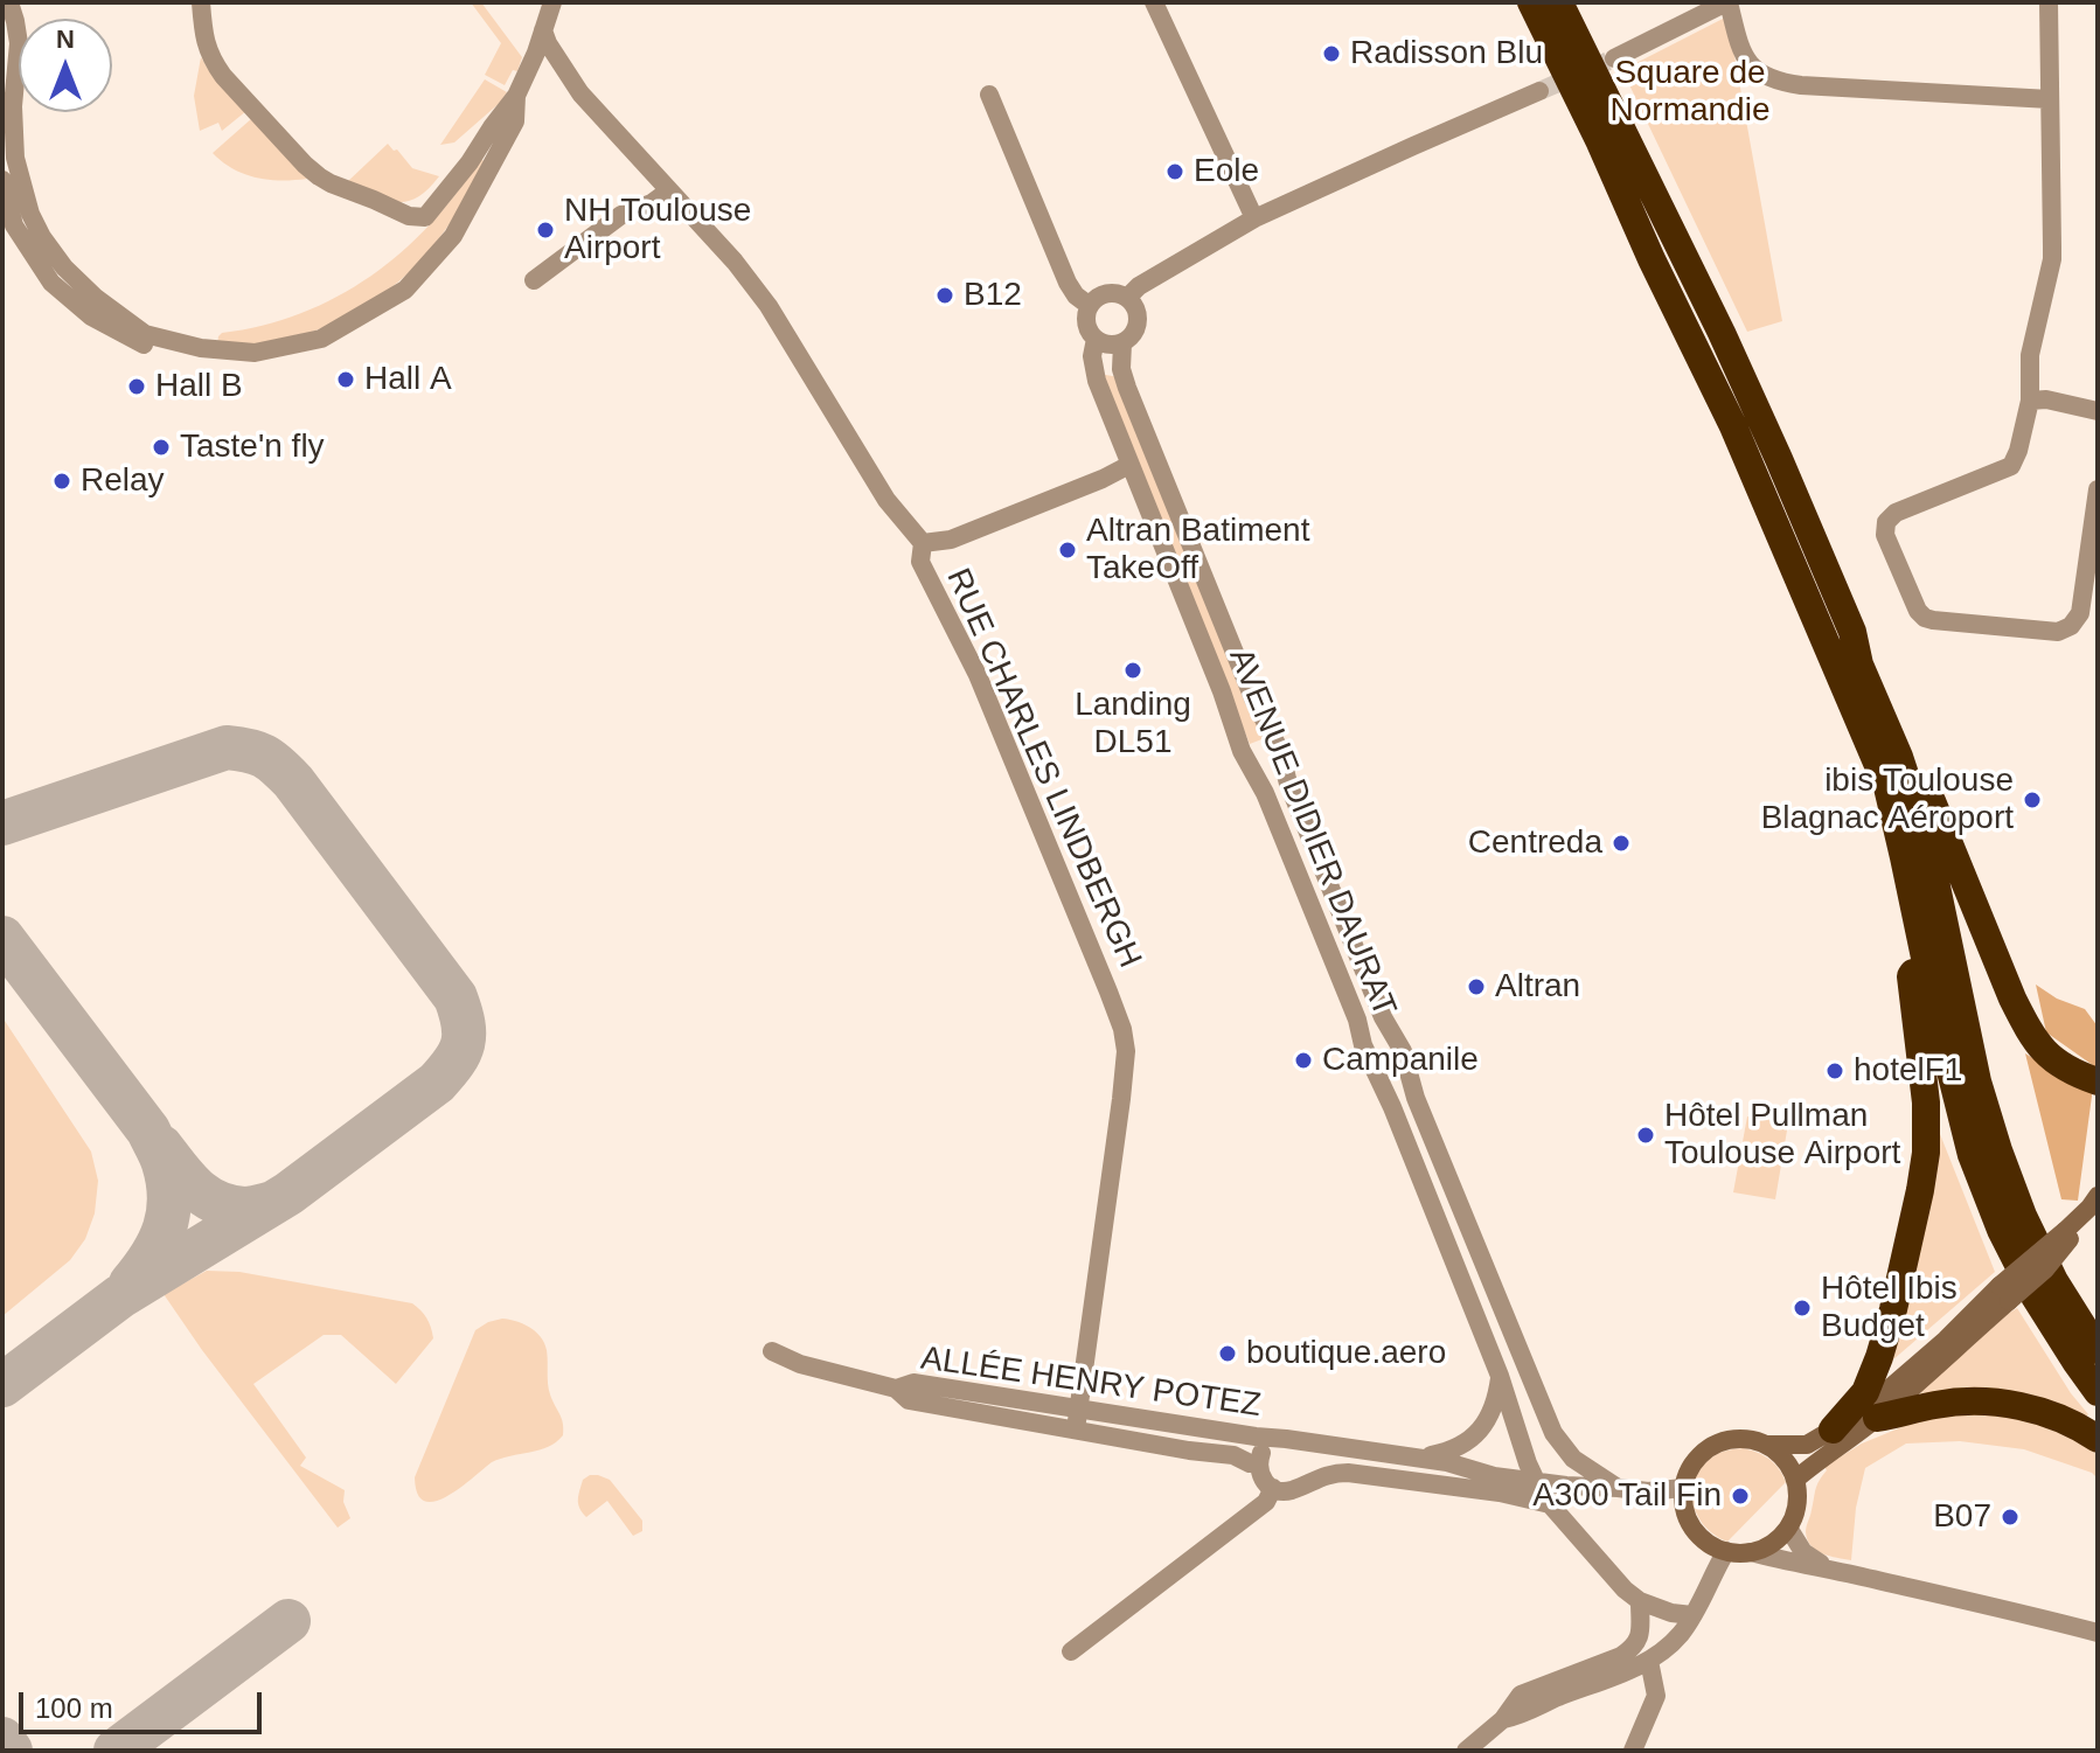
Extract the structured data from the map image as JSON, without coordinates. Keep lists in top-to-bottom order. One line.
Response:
{"streets":{"street":["RUE CHARLES LINDBERGH","AVENUE DIDIER DAURAT","ALLÉE HENRY POTEZ"]},"crossings":[["RUE CHARLES LINDBERGH","ALLÉE HENRY POTEZ"],["AVENUE DIDIER DAURAT","ALLÉE HENRY POTEZ"]],"parks":["Square de Normandie"],"places":["Radisson Blu","Eole","NH Toulouse Airport","B12","Hall A","Hall B","Taste'n fly","Relay","Altran Batiment TakeOff","Landing DL51","ibis Toulouse Blagnac Aéroport","Centreda","Altran","Campanile","hotelF1","Hôtel Pullman Toulouse Airport","Hôtel Ibis Budget","boutique.aero","A300 Tail Fin","B07"],"scale_bar":"100 m","north":"top"}
